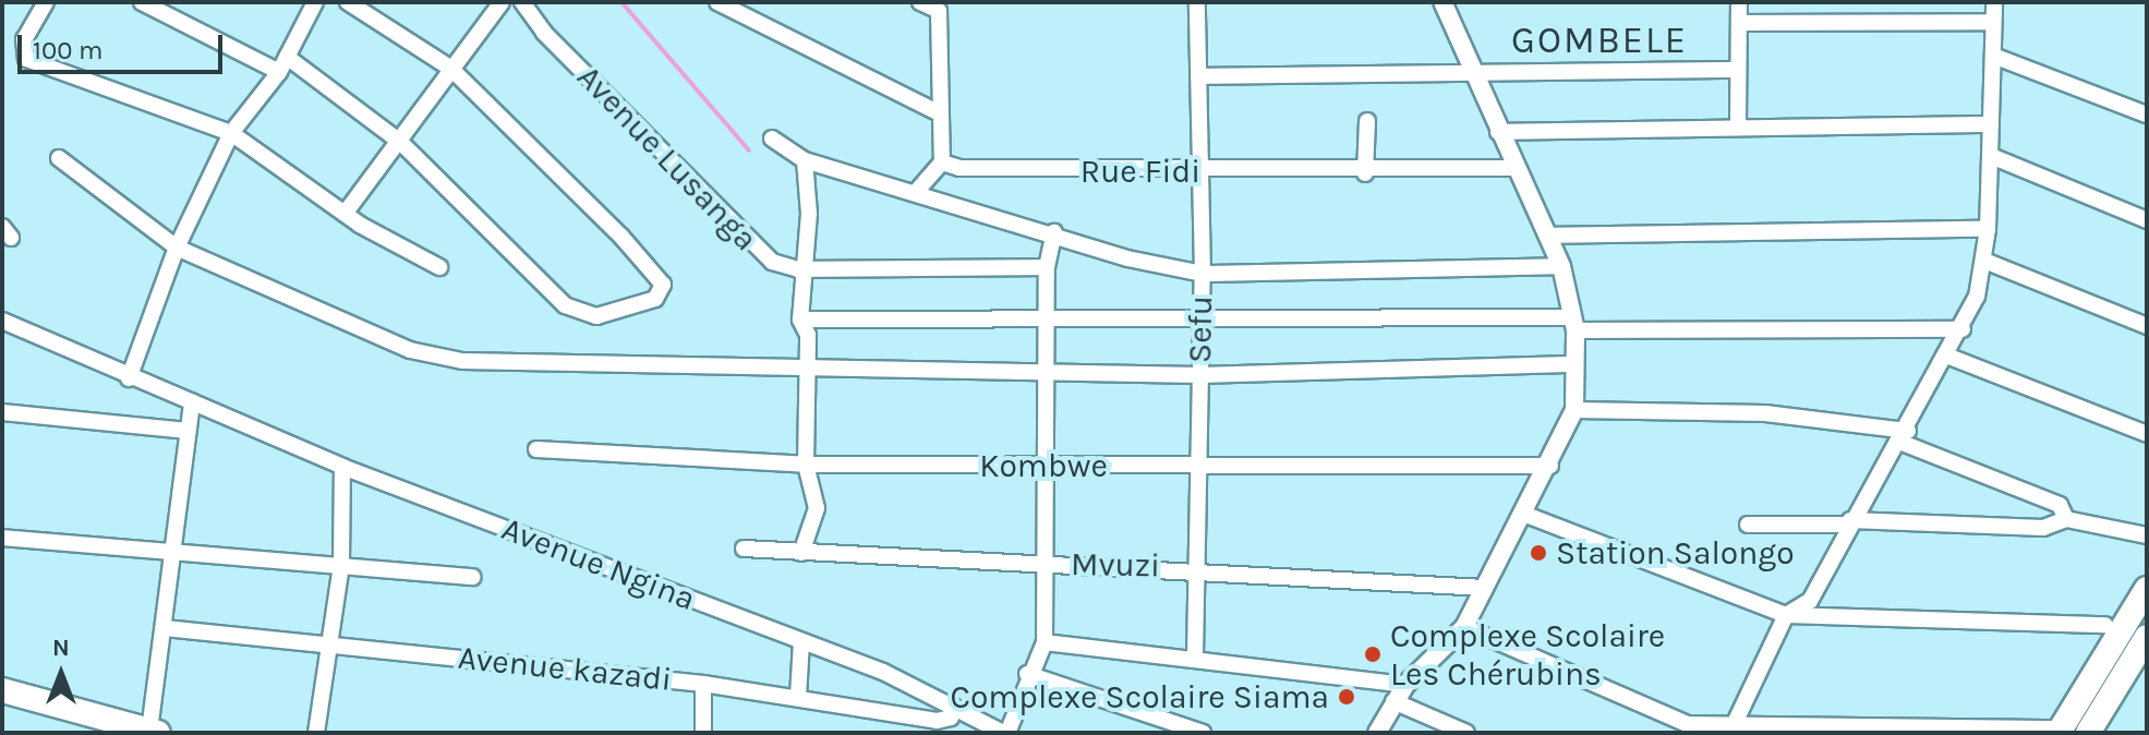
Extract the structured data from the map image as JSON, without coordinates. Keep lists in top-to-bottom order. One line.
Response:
{"streets":{"street":["Avenue Lusanga","Rue Fidi","Sefu","Kombwe","Avenue Ngina","Mvuzi","Avenue kazadi"]},"crossings":[["Rue Fidi","Sefu"],["Sefu","Kombwe"],["Sefu","Mvuzi"],["Avenue Ngina","Avenue kazadi"]],"districts":["GOMBELE"],"places":["Station Salongo","Complexe Scolaire Les Chérubins","Complexe Scolaire Siama"],"scale_bar":"100 m","north":"top"}
